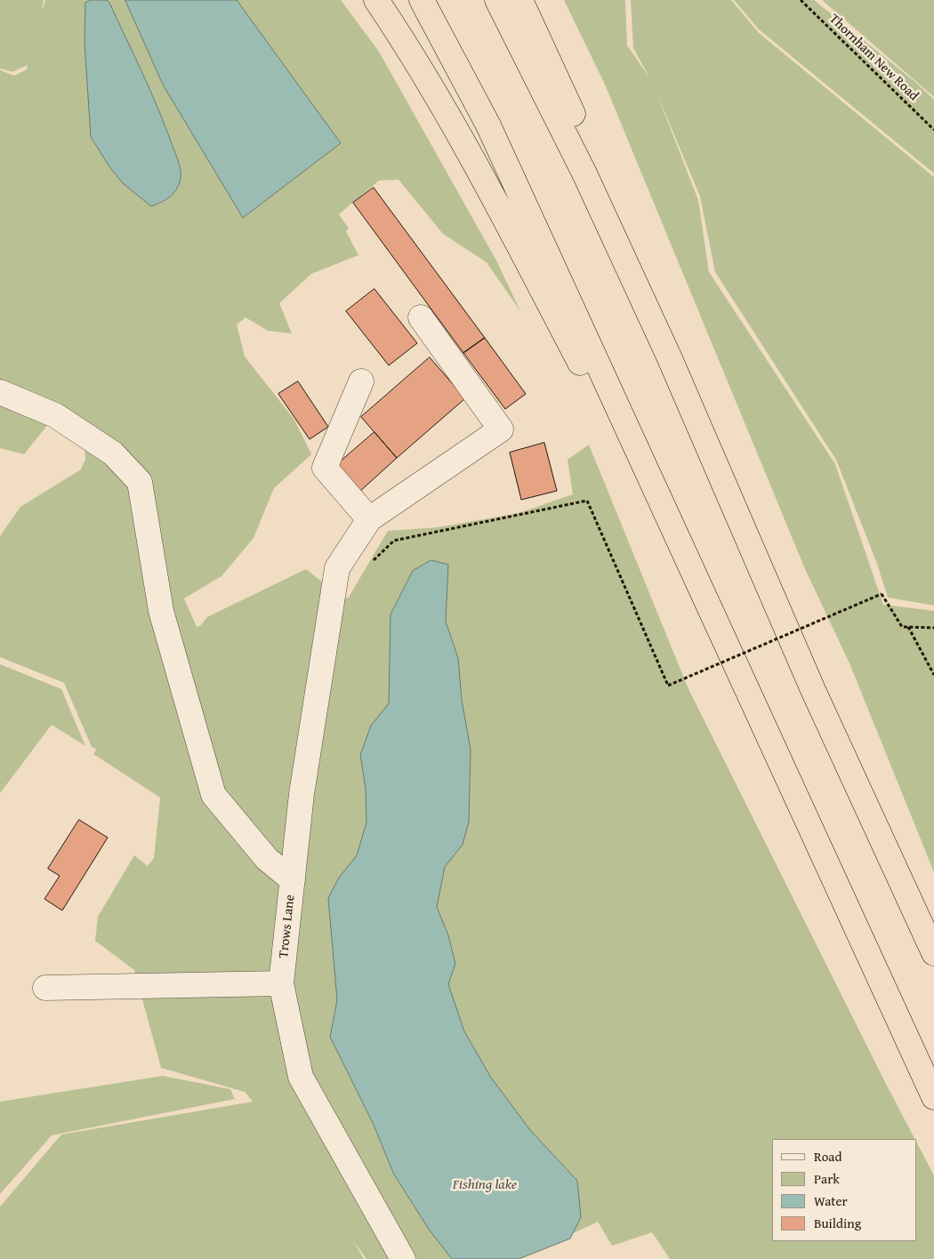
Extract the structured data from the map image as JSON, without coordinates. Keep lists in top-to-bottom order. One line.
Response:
{"streets":{"street":["Trows Lane"],"path":["Thornham New Road"]},"water":["Fishing lake"],"legend":["Road","Park","Water","Building"]}
